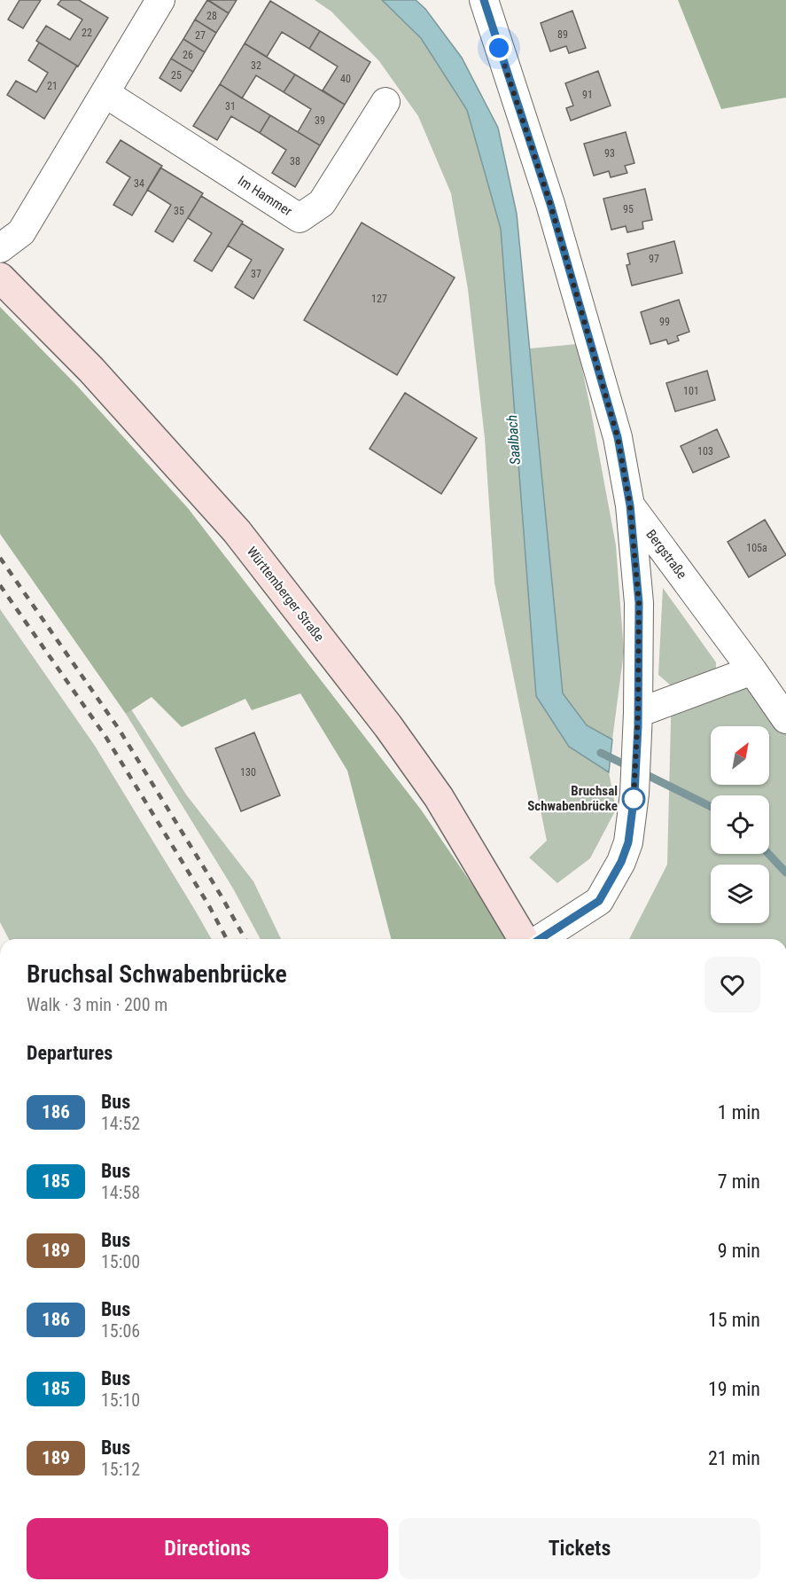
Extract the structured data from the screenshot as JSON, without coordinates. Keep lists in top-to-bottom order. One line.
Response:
{"streets":{"main road":["Württemberger Straße"],"street":["Im Hammer","Bergstraße"]},"water":["Saalbach"],"places":["Bruchsal Schwabenbrücke"],"lines":["bus line 186"],"house_numbers":["28","22","89","27","26","32","25","40","21","91","31","39","93","38","34","95","35","97","37","127","99","101","103","105a","130"],"north":"top right","page":{"heading":[["Bruchsal Schwabenbrücke","Walk · 3 min · 200 m"],"Departures"],"list":[{"mark":"186","name":"Bus","note":"14:52","value":"1 min"},{"mark":"185","name":"Bus","note":"14:58","value":"7 min"},{"mark":"189","name":"Bus","note":"15:00","value":"9 min"},{"mark":"186","name":"Bus","note":"15:06","value":"15 min"},{"mark":"185","name":"Bus","note":"15:10","value":"19 min"},{"mark":"189","name":"Bus","note":"15:12","value":"21 min"}],"buttons":["Directions","Tickets"]}}
